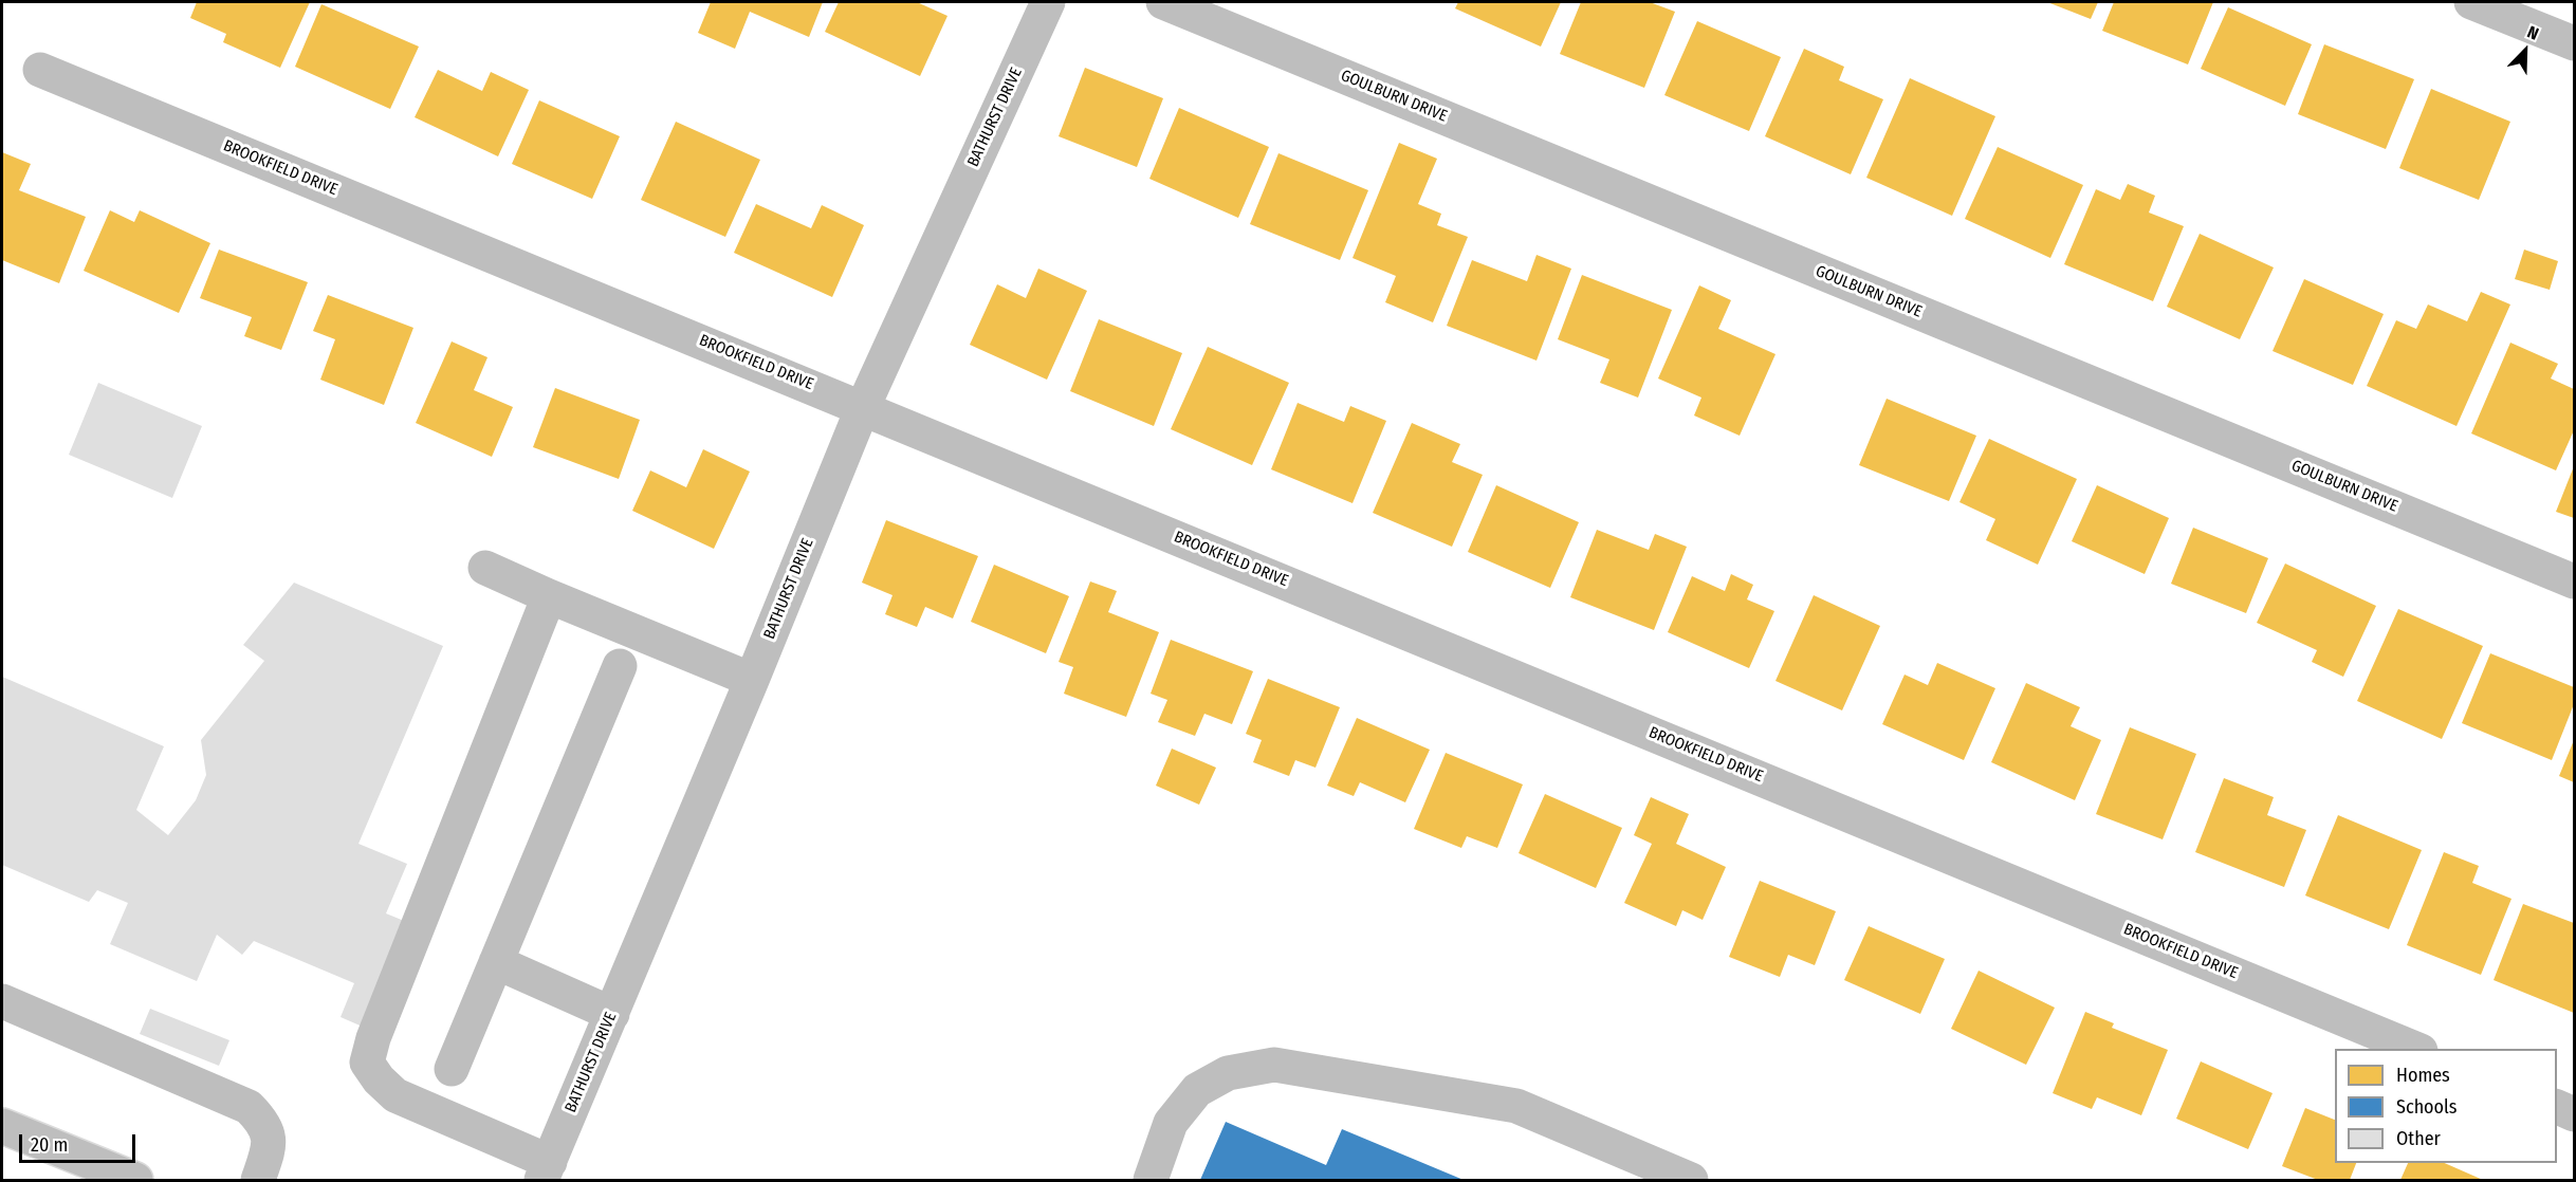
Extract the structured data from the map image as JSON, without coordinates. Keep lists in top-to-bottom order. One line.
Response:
{"streets":{"street":["GOULBURN DRIVE","BATHURST DRIVE","BROOKFIELD DRIVE"]},"crossings":[["BATHURST DRIVE","BROOKFIELD DRIVE"]],"legend":["Homes","Schools","Other"],"scale_bar":"20 m","north":"top right"}
